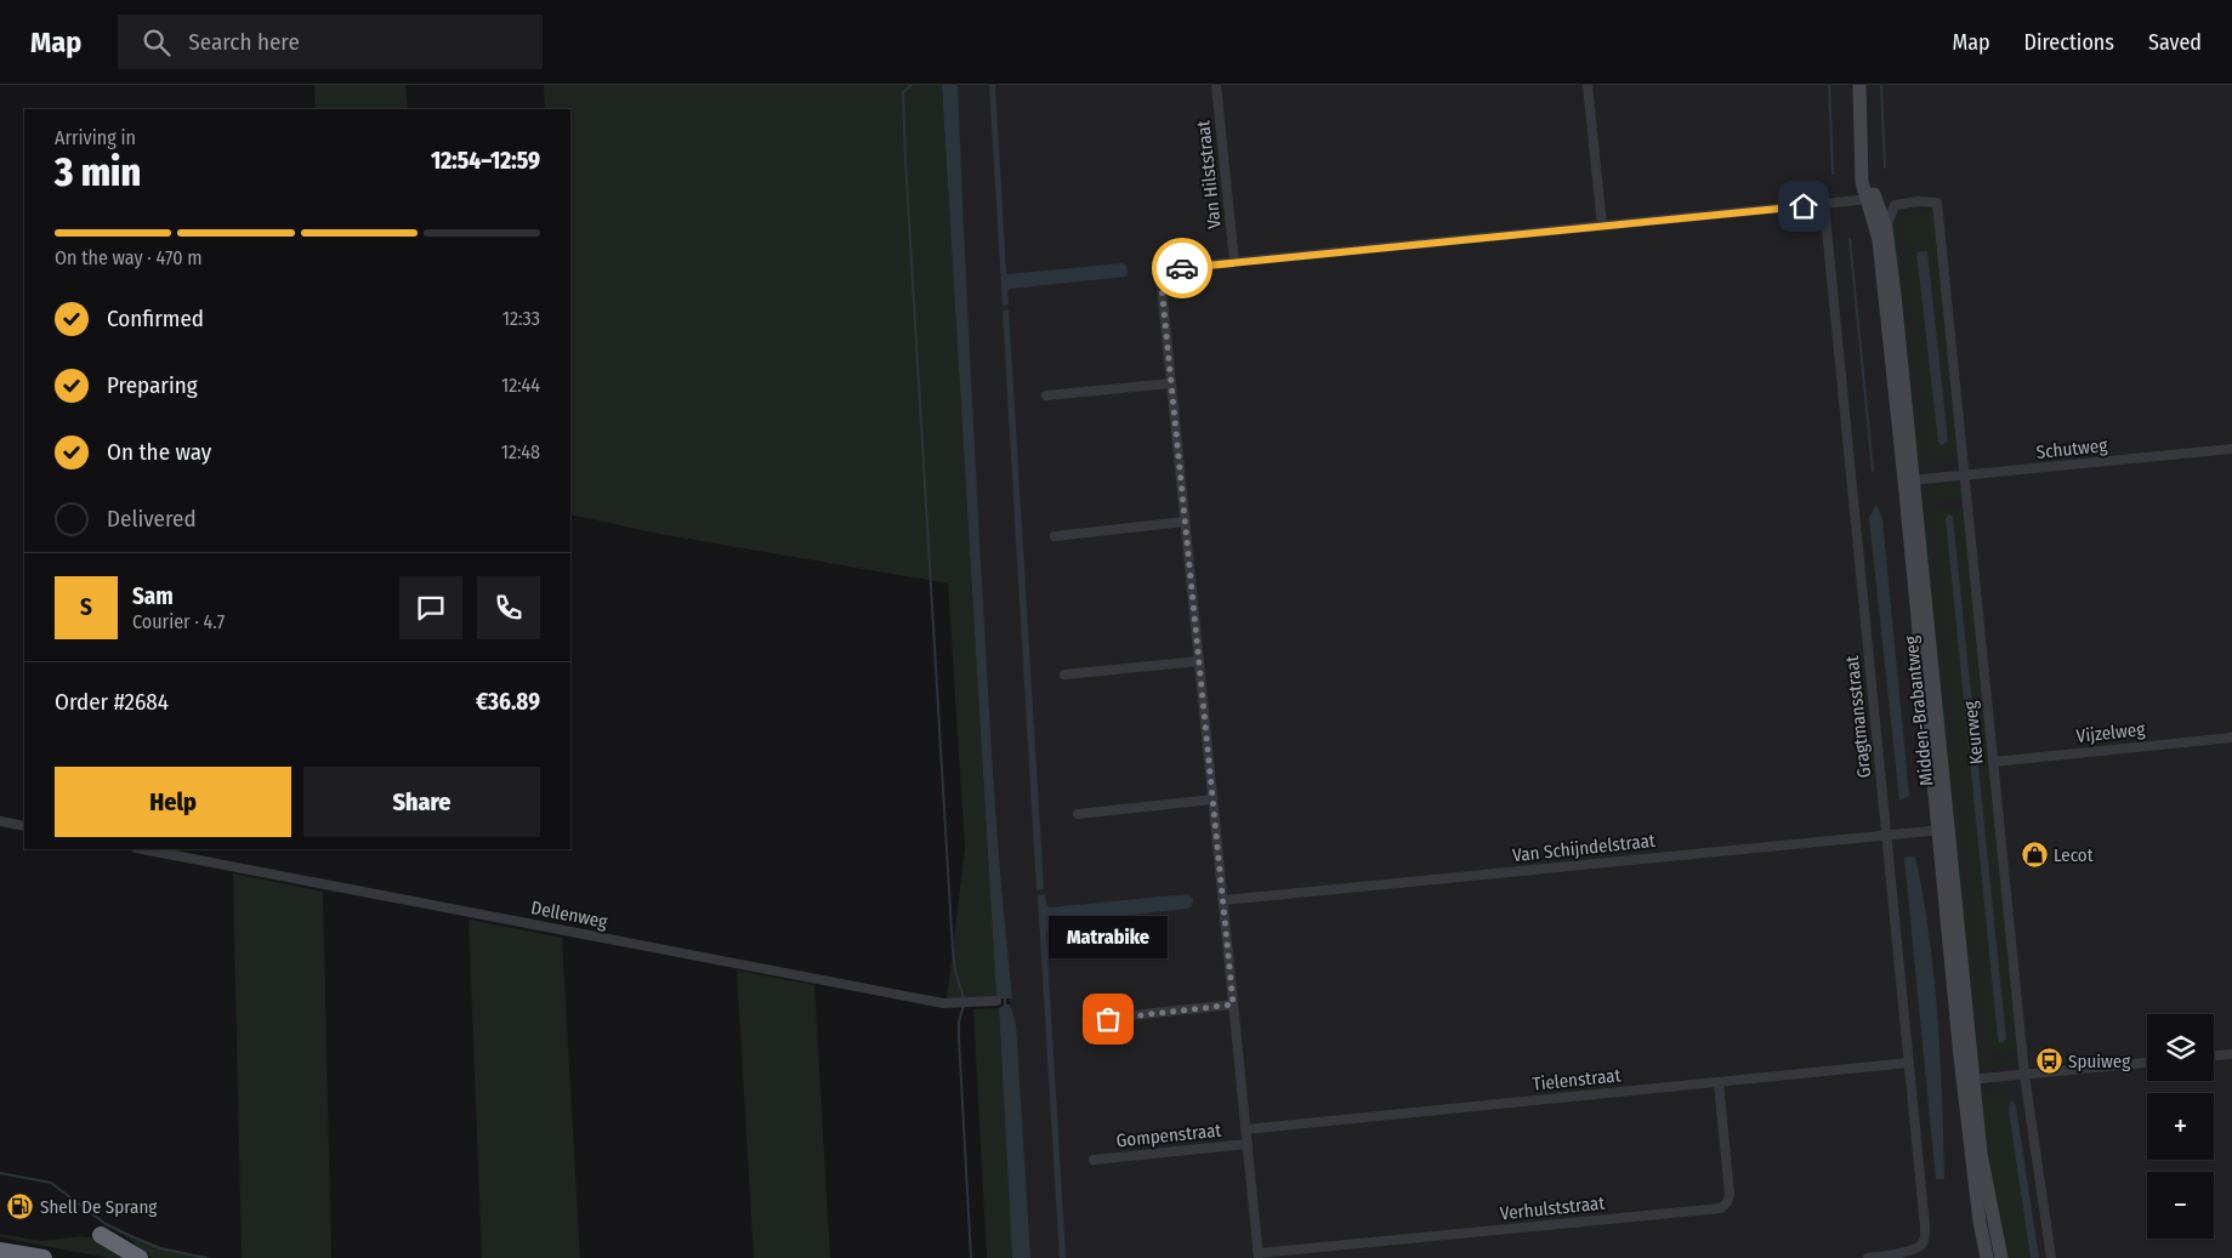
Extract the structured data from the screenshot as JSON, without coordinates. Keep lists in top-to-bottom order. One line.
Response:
{"streets":{"street":["Van Hilststraat","Schutweg","Midden-Brabantweg","Gragtmansstraat","Keurweg","Vijzelweg","Van Schijndelstraat","Dellenweg","Tielenstraat","Gompenstraat","Verhulststraat"]},"crossings":[["Van Hilststraat","Gompenstraat"],["Schutweg","Midden-Brabantweg"],["Schutweg","Keurweg"],["Midden-Brabantweg","Keurweg"],["Midden-Brabantweg","Van Schijndelstraat"],["Gragtmansstraat","Van Schijndelstraat"],["Gragtmansstraat","Tielenstraat"],["Keurweg","Vijzelweg"],["Van Schijndelstraat","Gompenstraat"],["Tielenstraat","Gompenstraat"],["Tielenstraat","Verhulststraat"],["Gompenstraat","Verhulststraat"]],"places":{"shop":["Lecot"],"other":["Matrabike"],"bus stop":["Spuiweg"],"fuel station":["Shell De Sprang"]},"page":{"header":"Map","search":"Search here","nav":["Map","Directions","Saved"],"heading":["3 min","Arriving in","12:54–12:59"],"panel":["Sam","Courier · 4.7","Order #2684","€36.89"],"bar":"On the way · 470 m","list":[["Confirmed","12:33"],["Preparing","12:44"],["On the way","12:48"],"Delivered"],"round":"S","buttons":["Help","Share"],"bubble":"Matrabike","map_buttons":["+","−"]}}
